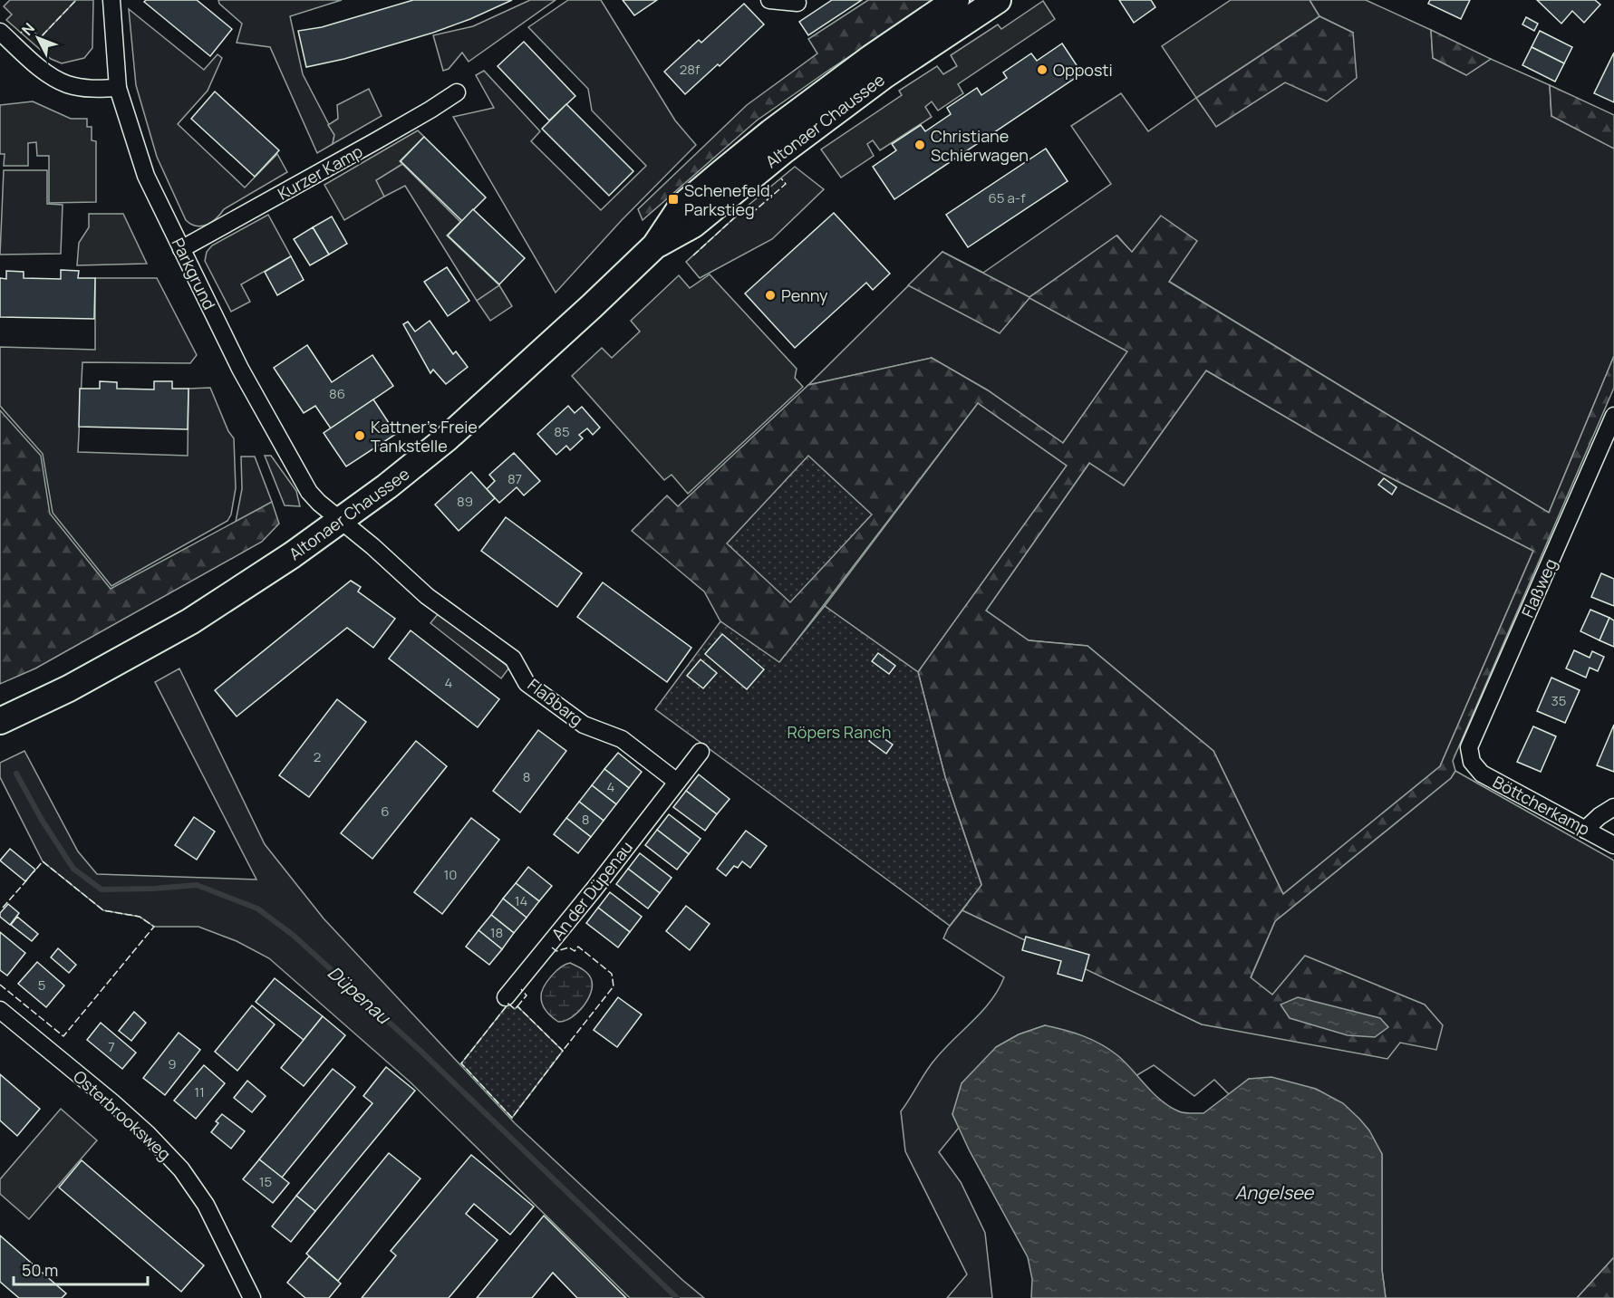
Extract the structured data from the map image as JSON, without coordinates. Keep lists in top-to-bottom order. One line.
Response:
{"streets":{"main road":["Altonaer Chaussee"],"street":["Kurzer Kamp","Parkgrund","Flaßweg","Flaßbarg","Böttcherkamp","An der Düpenau","Osterbrooksweg"]},"crossings":[["Altonaer Chaussee","Parkgrund"],["Altonaer Chaussee","Flaßbarg"],["Kurzer Kamp","Parkgrund"],["Parkgrund","Flaßbarg"],["Flaßweg","Böttcherkamp"],["Flaßbarg","An der Düpenau"]],"water":["Düpenau","Angelsee"],"parks":["Röpers Ranch"],"places":{"other":["Opposti","Christiane Schierwagen","Penny","Kattner's Freie Tankstelle"],"transit":["Schenefeld, Parkstieg"]},"house_numbers":["28f","65 a-f","86","85","87","89","4","35","2","8","4","6","8","10","14","18","5","7","9","11","15"],"scale_bar":"50 m","north":"top left"}
